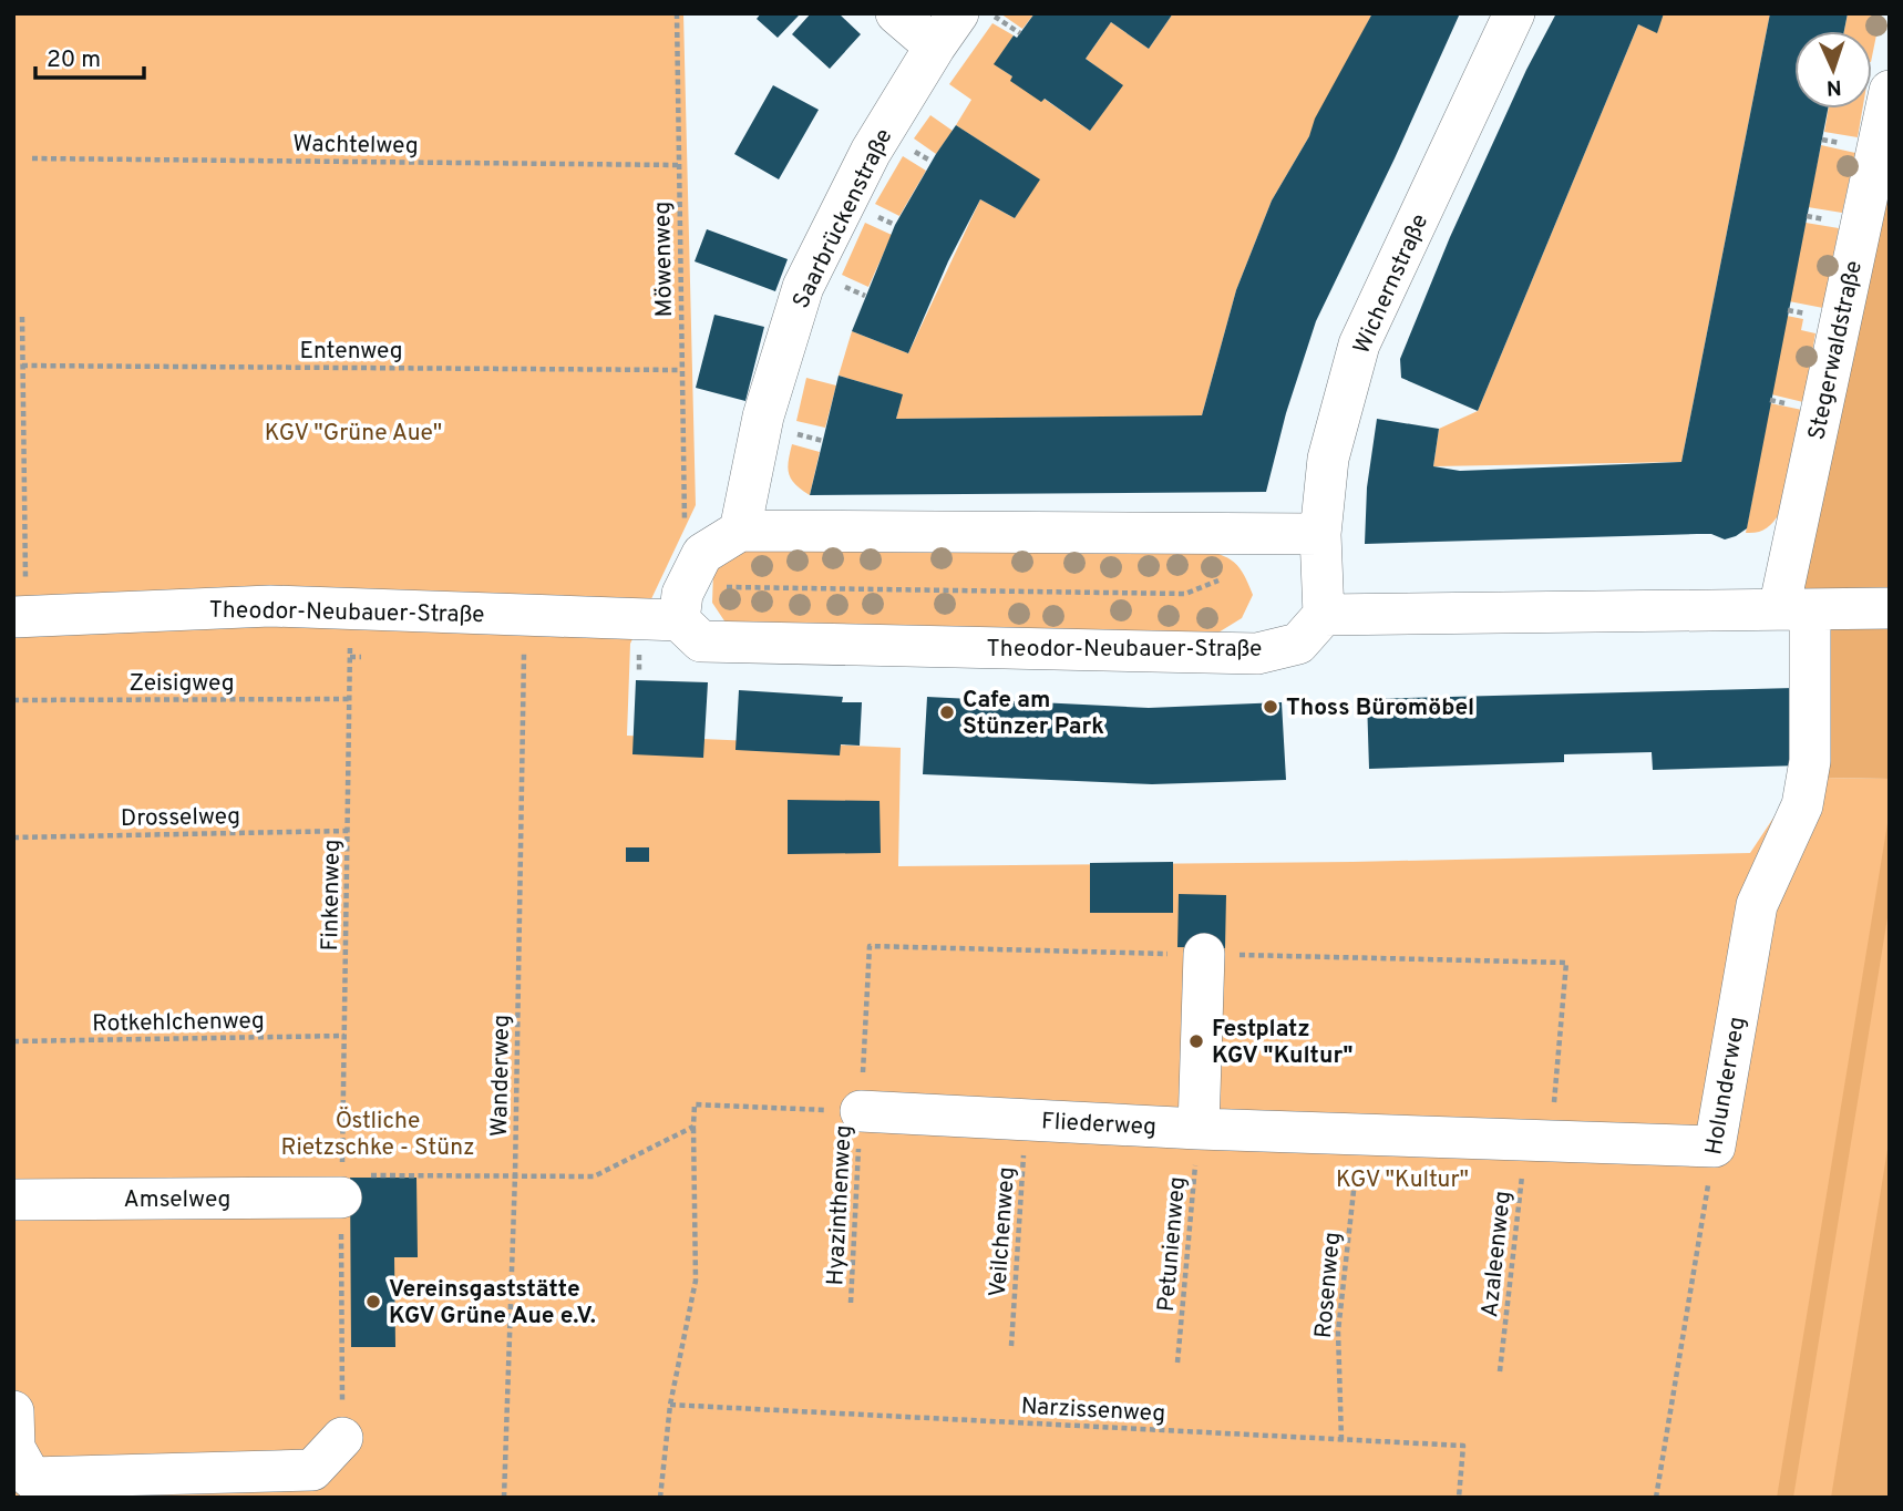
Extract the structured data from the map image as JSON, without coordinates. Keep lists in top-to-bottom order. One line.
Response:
{"streets":{"street":["Saarbrückenstraße","Wichernstraße","Stegerwaldstraße","Theodor-Neubauer-Straße","Holunderweg","Fliederweg","Amselweg"],"path":["Wachtelweg","Möwenweg","Entenweg","Zeisigweg","Drosselweg","Finkenweg","Rotkehlchenweg","Wanderweg","Hyazinthenweg","Veilchenweg","Petunienweg","Azaleenweg","Rosenweg","Narzissenweg"]},"crossings":[["Wachtelweg","Möwenweg"],["Möwenweg","Entenweg"],["Wichernstraße","Theodor-Neubauer-Straße"],["Stegerwaldstraße","Holunderweg"],["Zeisigweg","Finkenweg"],["Drosselweg","Finkenweg"],["Finkenweg","Rotkehlchenweg"],["Finkenweg","Amselweg"],["Holunderweg","Fliederweg"],["Fliederweg","Hyazinthenweg"],["Fliederweg","Veilchenweg"],["Fliederweg","Petunienweg"],["Fliederweg","Azaleenweg"],["Fliederweg","Rosenweg"],["Rosenweg","Narzissenweg"]],"parks":["KGV \"Grüne Aue\"","Östliche Rietzschke - Stünz","KGV \"Kultur\""],"places":["Thoss Büromöbel","Cafe am Stünzer Park","Festplatz KGV \"Kultur\"","Vereinsgaststätte KGV Grüne Aue e.V."],"scale_bar":"20 m","north":"bottom"}
